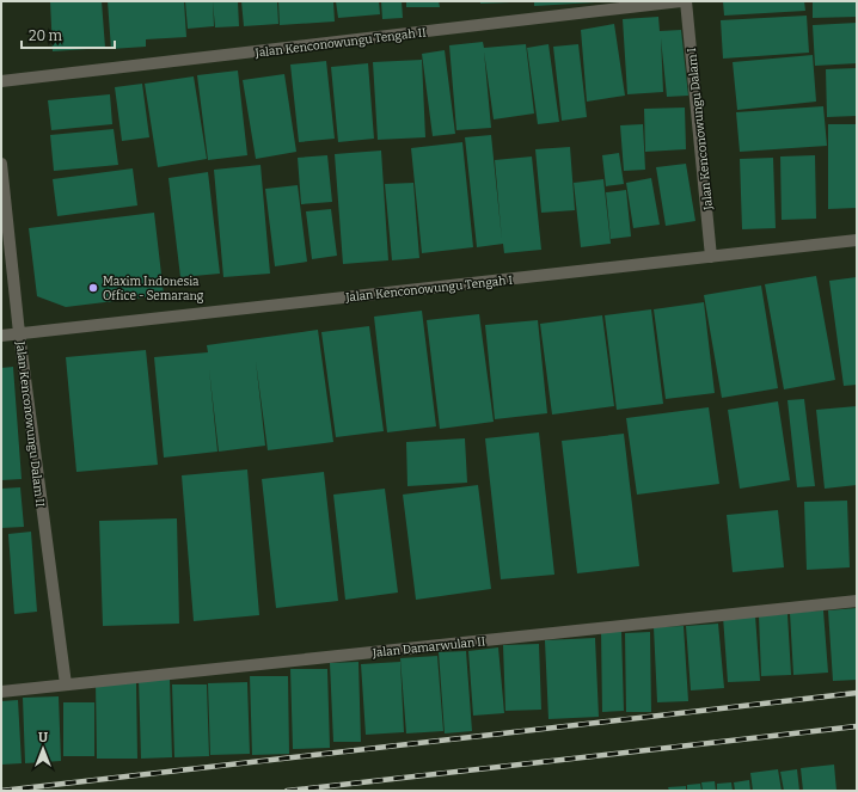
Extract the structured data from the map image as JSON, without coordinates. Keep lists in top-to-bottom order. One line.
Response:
{"streets":{"street":["Jalan Kenconowungu Tengah II","Jalan Kenconowungu Dalam I","Jalan Kenconowungu Tengah I","Jalan Kenconowungu Dalam II","Jalan Damarwulan II"]},"crossings":[["Jalan Kenconowungu Dalam I","Jalan Kenconowungu Tengah I"],["Jalan Kenconowungu Tengah I","Jalan Kenconowungu Dalam II"],["Jalan Kenconowungu Dalam II","Jalan Damarwulan II"]],"places":["Maxim Indonesia Office - Semarang"],"scale_bar":"20 m","north":"top"}
